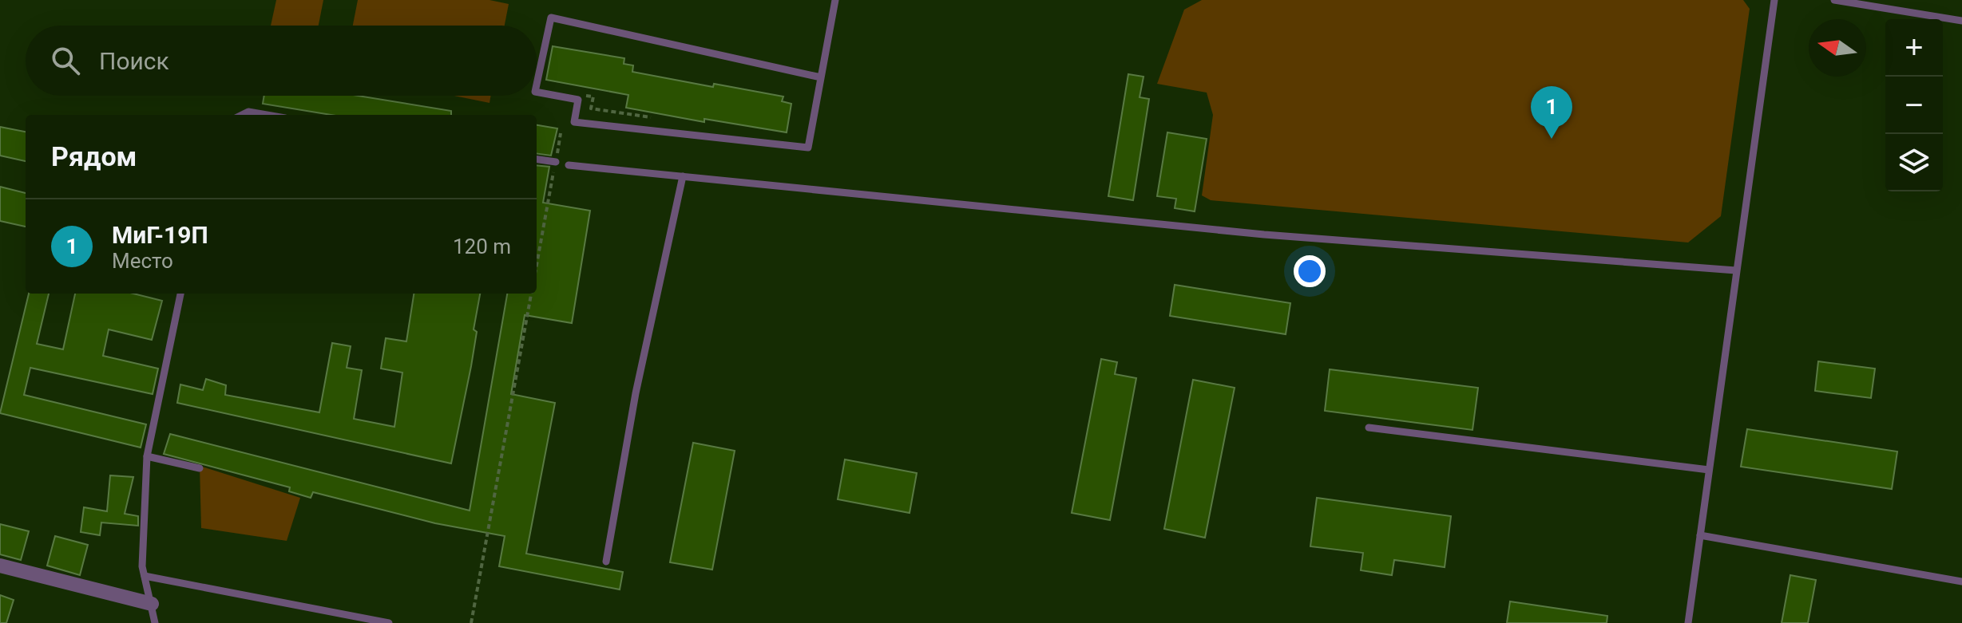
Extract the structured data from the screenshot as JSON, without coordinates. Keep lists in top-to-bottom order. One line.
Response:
{"north":"left","page":{"map_buttons":["+","−"],"search":"Поиск","pins":"1","heading":"Рядом","list":[{"mark":"1","name":"МиГ-19П","note":"Место","value":"120 m"}]}}
